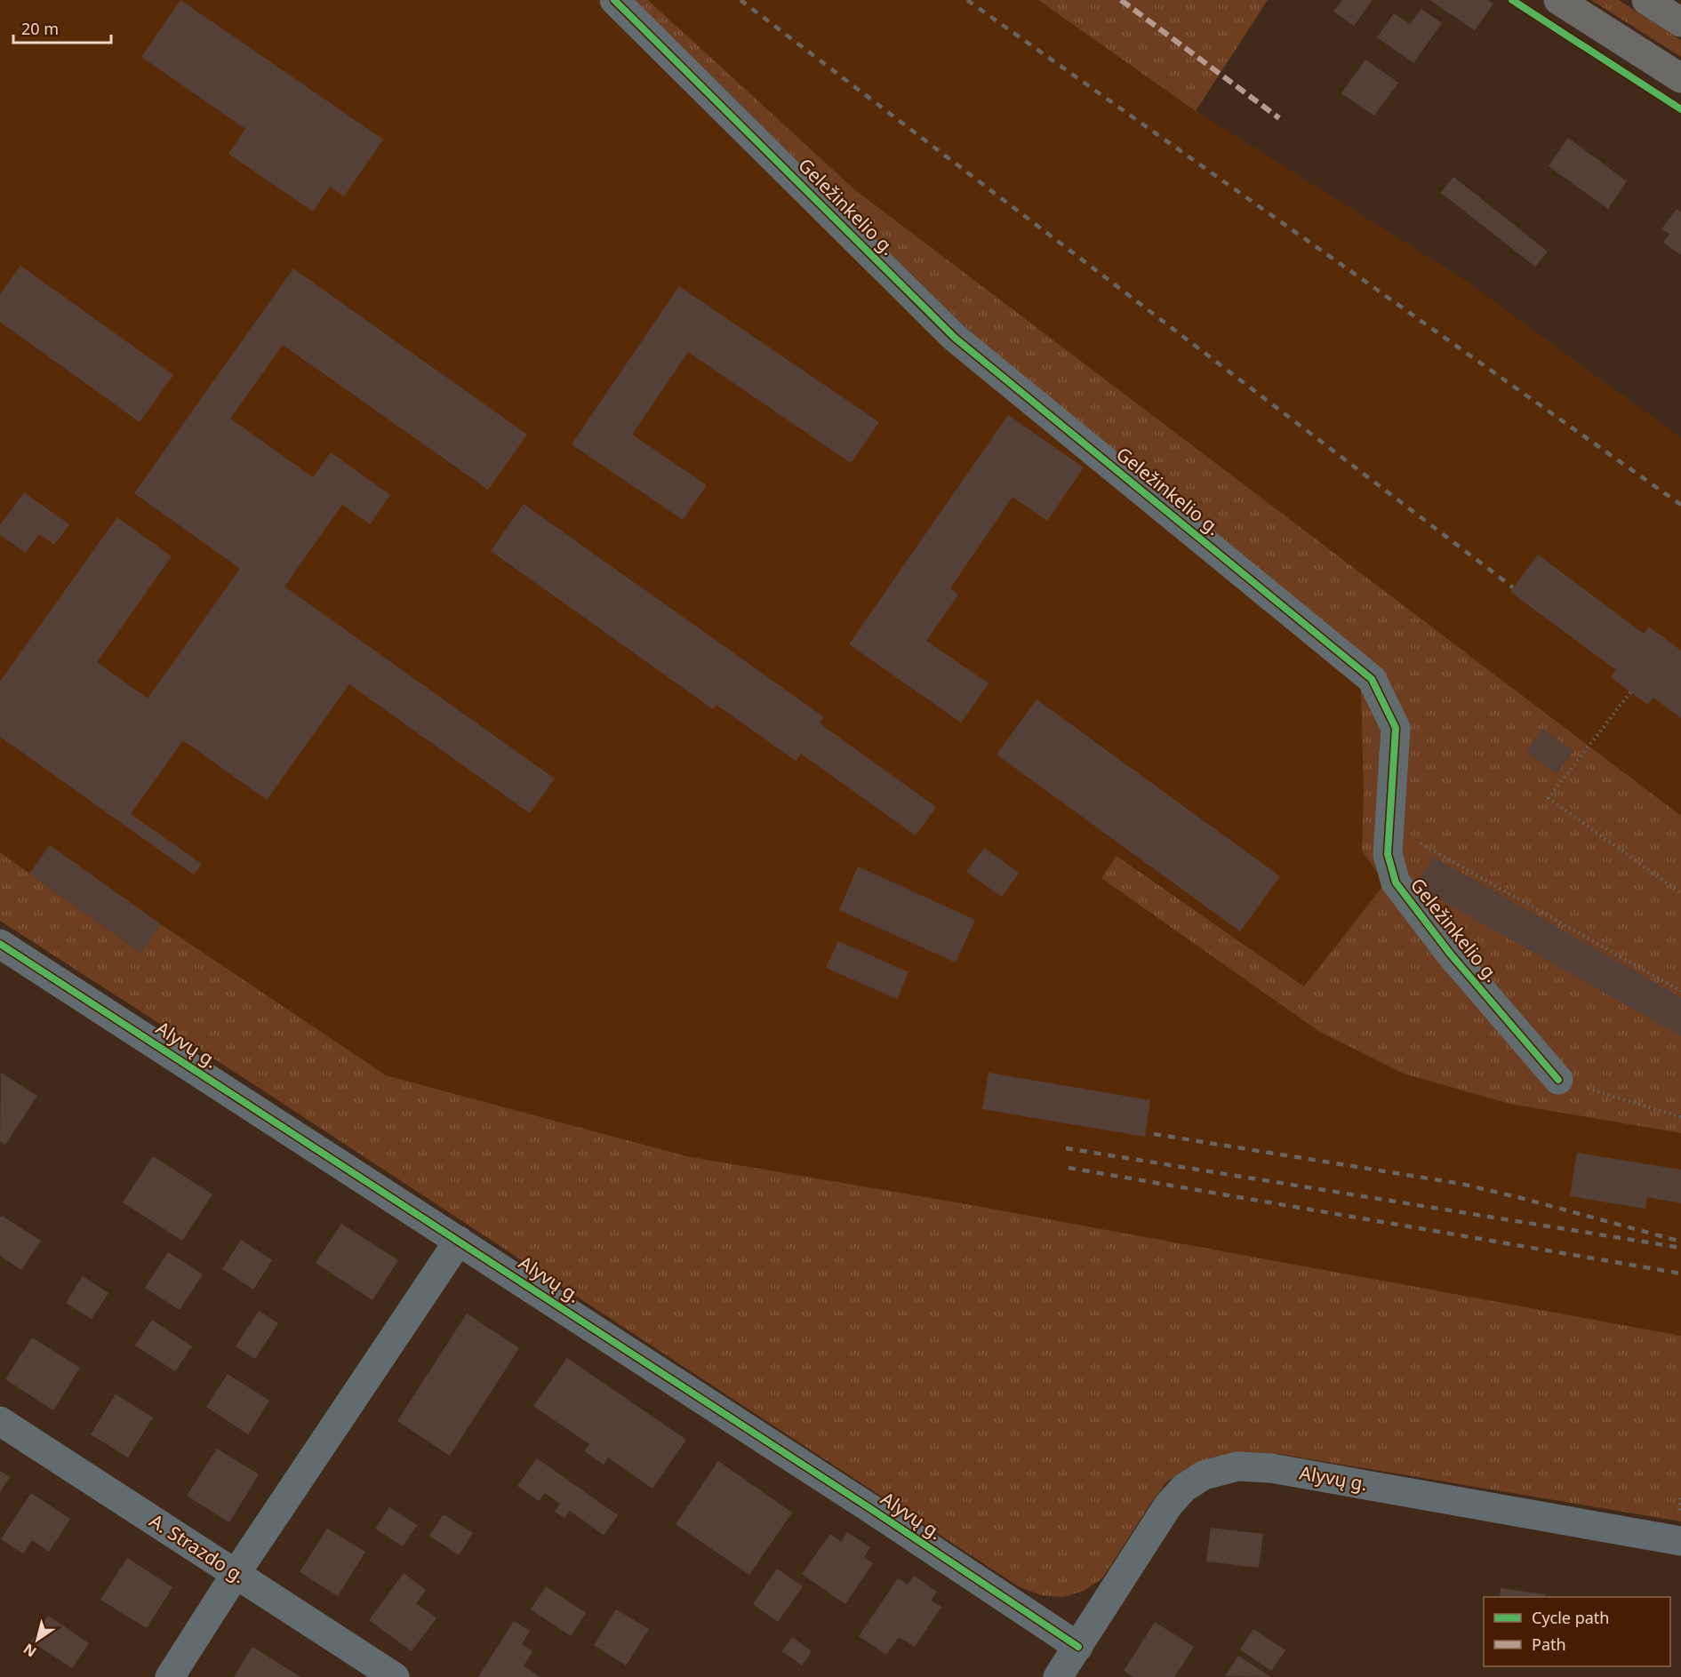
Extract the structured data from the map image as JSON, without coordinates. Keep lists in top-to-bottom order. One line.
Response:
{"streets":{"street":["Geležinkelio g.","Alyvų g.","A. Strazdo g."]},"legend":["Cycle path","Path"],"scale_bar":"20 m","north":"bottom left"}
